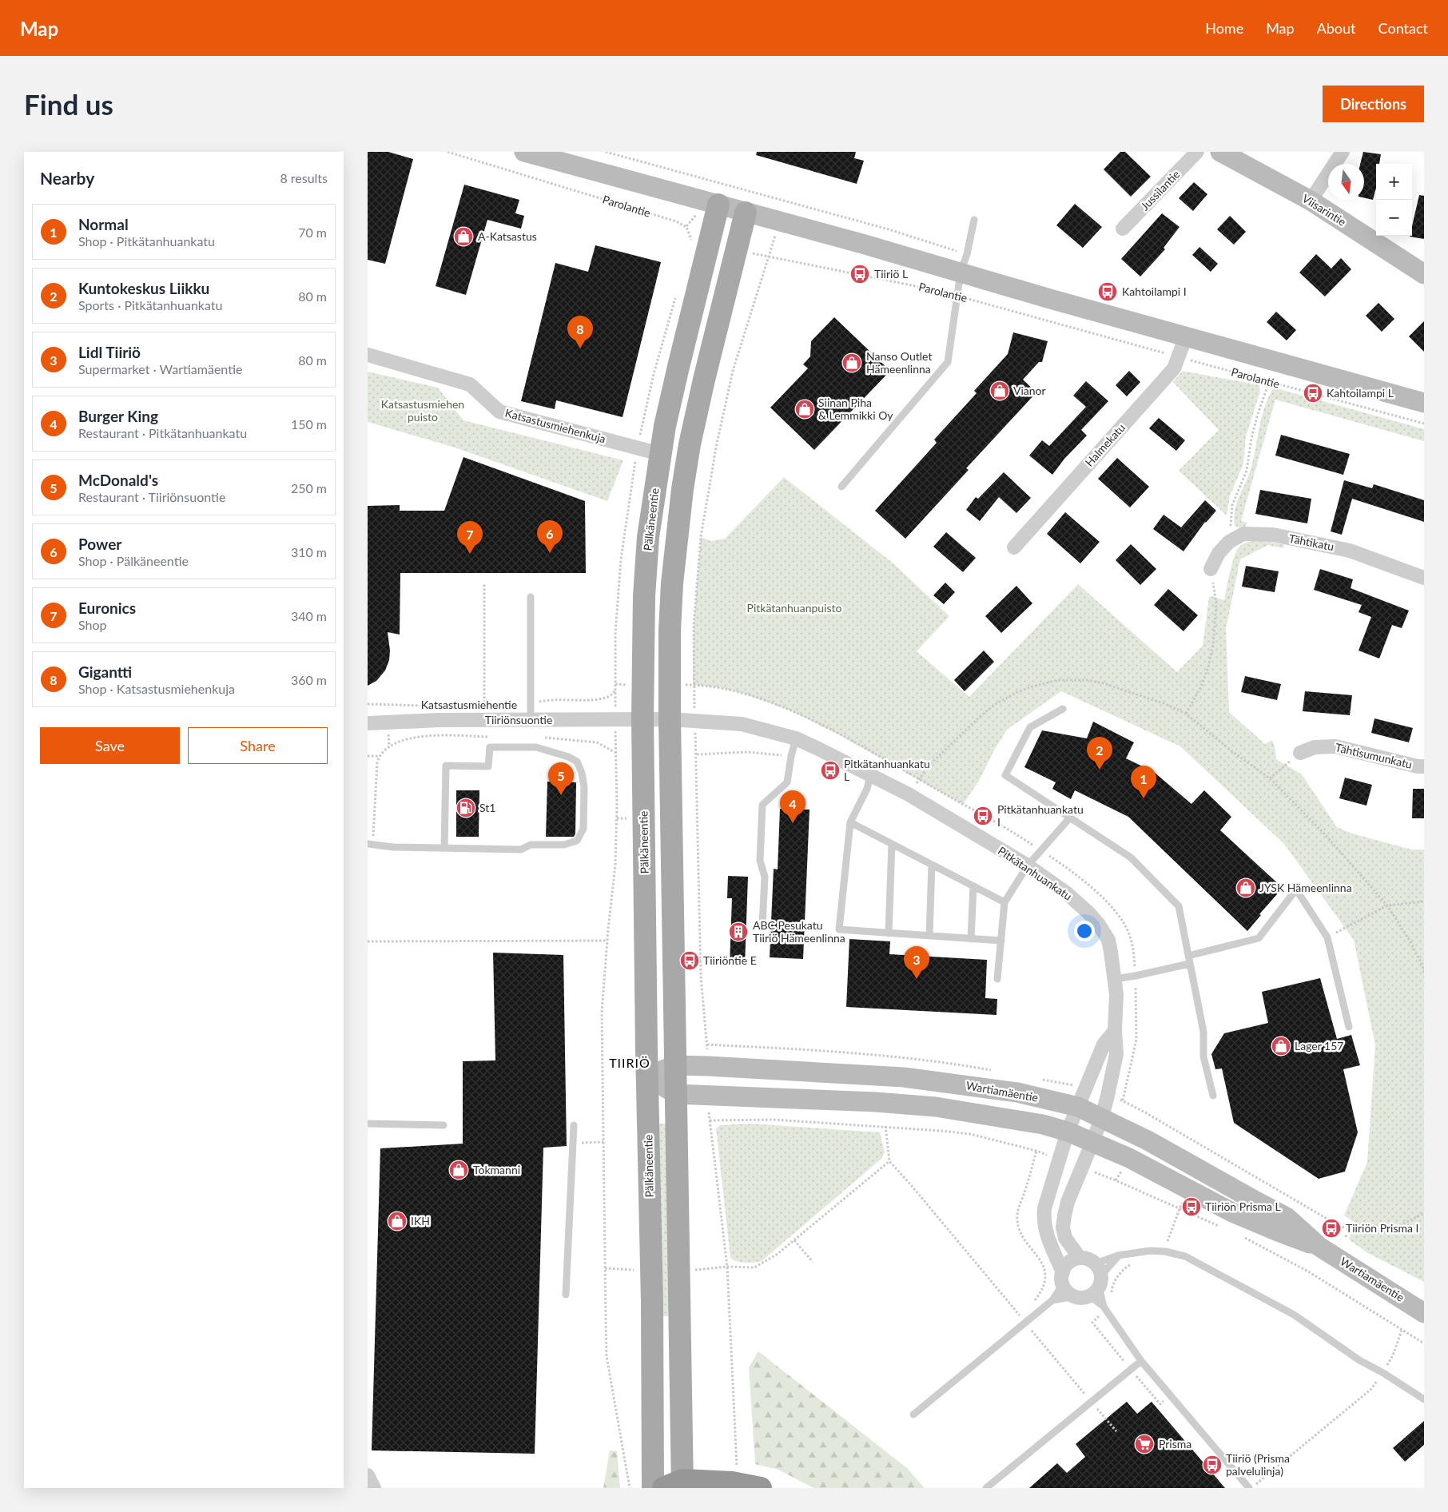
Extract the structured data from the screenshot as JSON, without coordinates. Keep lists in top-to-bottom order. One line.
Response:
{"streets":{"main road":["Parolantie","Viisarintie","Pälkäneentie","Wartiamäentie"],"street":["Jussilantie","Katsastusmiehenkuja","Halmekatu","Tähtikatu","Tiiriönsuontie","Tähtisumunkatu","Pitkätanhuankatu"],"path":["Katsastusmiehentie"]},"crossings":[["Parolantie","Halmekatu"],["Parolantie","Pälkäneentie"],["Katsastusmiehenkuja","Pälkäneentie"],["Pälkäneentie","Tiiriönsuontie"],["Pälkäneentie","Wartiamäentie"],["Tiiriönsuontie","Pitkätanhuankatu"],["Pitkätanhuankatu","Wartiamäentie"]],"districts":["TIIRIÖ"],"parks":["Katsastusmiehen puisto","Pitkätanhuanpuisto"],"places":{"shop":["A-Katsastus","Nanso Outlet Hämeenlinna","Vianor","Siinan Piha & Lemmikki Oy","JYSK Hämeenlinna","Lager 157","Tokmanni","IKH"],"bus stop":["Tiiriö L","Kahtoilampi I","Kahtoilampi L","Pitkätanhuankatu L","Pitkätanhuankatu I","Tiiriöntie E","Tiiriön Prisma L","Tiiriön Prisma I","Tiiriö (Prisma palvelulinja)"],"fuel station":["St1"],"building":["ABC Pesukatu Tiiriö Hämeenlinna"],"supermarket":["Prisma"]},"north":"bottom","page":{"header":"Map","nav":["Home","Map","About","Contact"],"buttons":["Directions",["Save","Share"]],"title":"Find us","heading":["Nearby","8 results"],"map_buttons":["+","−"],"list":[{"mark":"1","name":"Normal","note":"Shop · Pitkätanhuankatu","value":"70 m"},{"mark":"2","name":"Kuntokeskus Liikku","note":"Sports · Pitkätanhuankatu","value":"80 m"},{"mark":"3","name":"Lidl Tiiriö","note":"Supermarket · Wartiamäentie","value":"80 m"},{"mark":"4","name":"Burger King","note":"Restaurant · Pitkätanhuankatu","value":"150 m"},{"mark":"5","name":"McDonald's","note":"Restaurant · Tiiriönsuontie","value":"250 m"},{"mark":"6","name":"Power","note":"Shop · Pälkäneentie","value":"310 m"},{"mark":"7","name":"Euronics","note":"Shop","value":"340 m"},{"mark":"8","name":"Gigantti","note":"Shop · Katsastusmiehenkuja","value":"360 m"}],"pins":["8","6","7","2","5","1","4","3"]}}
